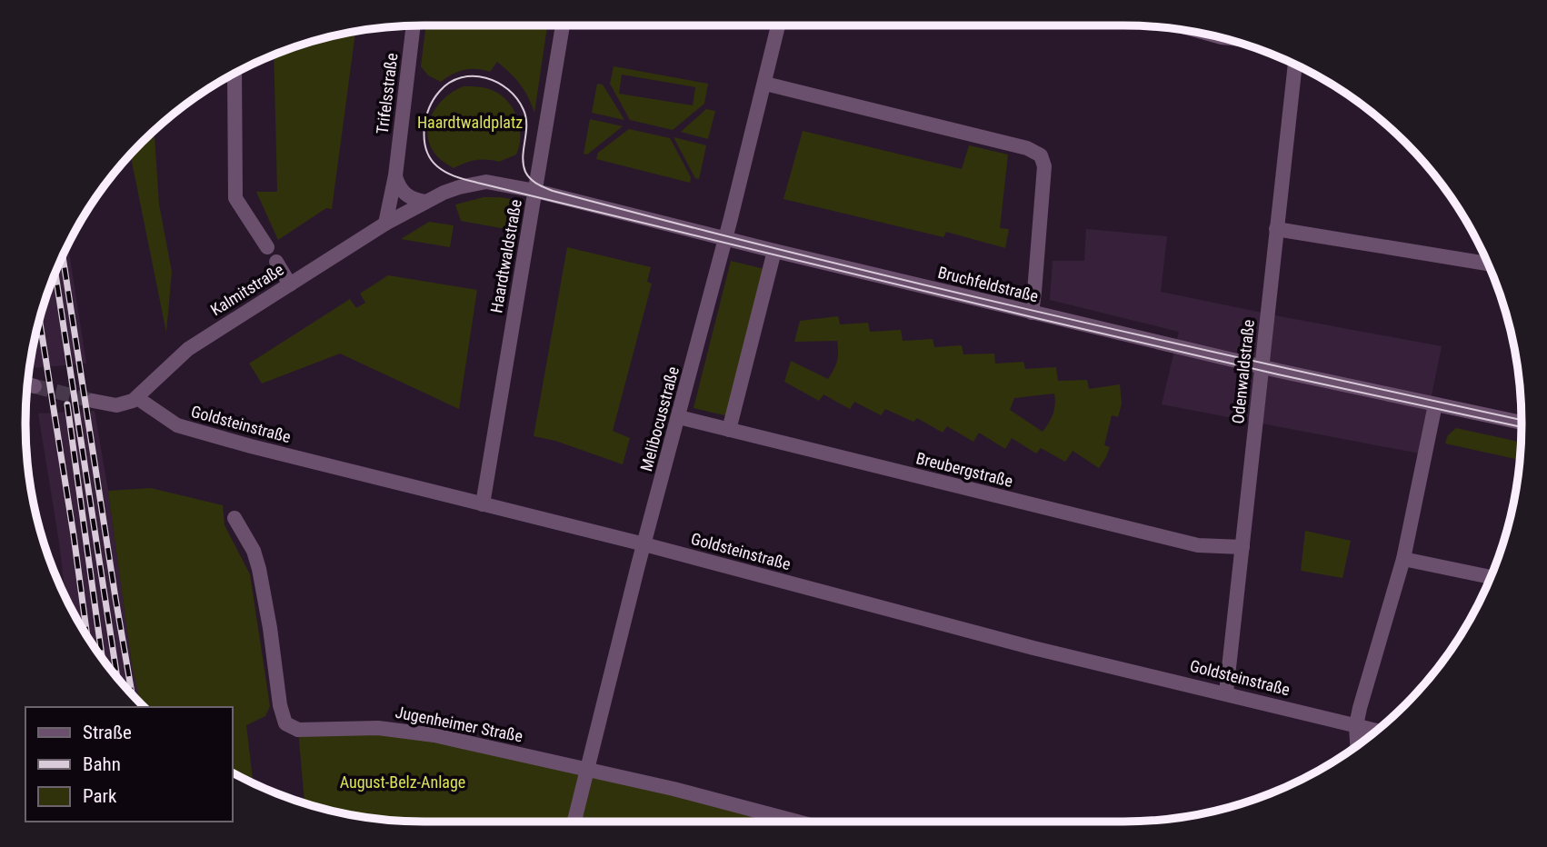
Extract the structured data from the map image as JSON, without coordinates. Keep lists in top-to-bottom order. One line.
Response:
{"streets":{"street":["Trifelsstraße","Haardtwaldstraße","Bruchfeldstraße","Kalmitstraße","Odenwaldstraße","Melibocusstraße","Goldsteinstraße","Breubergstraße","Jugenheimer Straße"]},"crossings":[["Trifelsstraße","Kalmitstraße"],["Haardtwaldstraße","Bruchfeldstraße"],["Haardtwaldstraße","Goldsteinstraße"],["Bruchfeldstraße","Odenwaldstraße"],["Bruchfeldstraße","Melibocusstraße"],["Kalmitstraße","Goldsteinstraße"],["Odenwaldstraße","Goldsteinstraße"],["Odenwaldstraße","Breubergstraße"],["Melibocusstraße","Goldsteinstraße"],["Melibocusstraße","Breubergstraße"],["Melibocusstraße","Jugenheimer Straße"]],"parks":["Haardtwaldplatz","August-Belz-Anlage"],"legend":["Straße","Bahn","Park"]}
